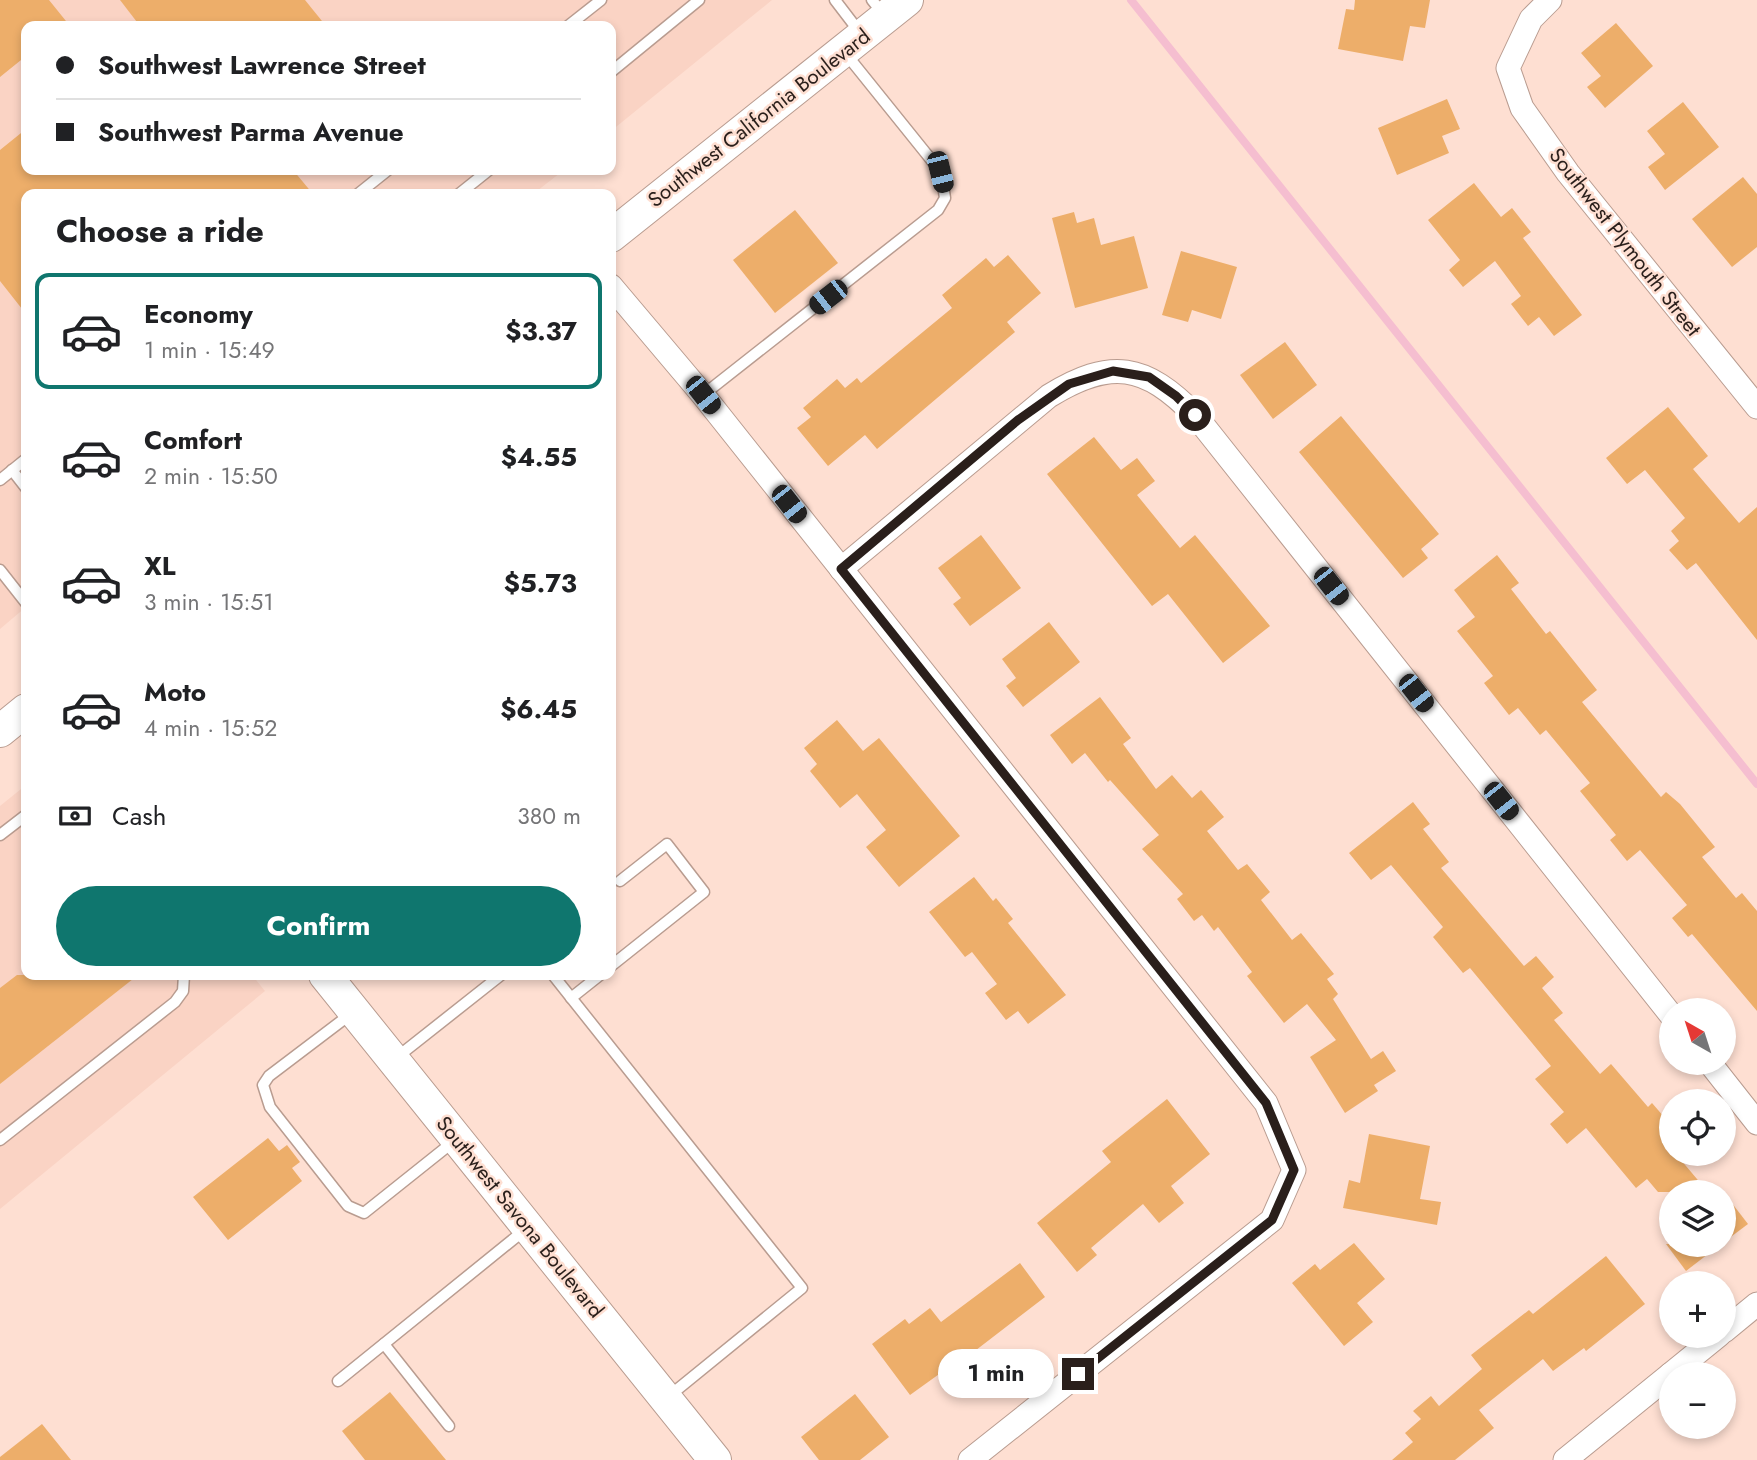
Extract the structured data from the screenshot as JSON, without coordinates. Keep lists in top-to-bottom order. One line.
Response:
{"streets":{"street":["Southwest California Boulevard","Southwest Plymouth Street","Southwest Savona Boulevard"]},"north":"top left","page":{"banner":["Southwest Lawrence Street","Southwest Parma Avenue"],"heading":"Choose a ride","list":[{"name":"Economy","note":"1 min · 15:49","value":"$3.37"},{"name":"Comfort","note":"2 min · 15:50","value":"$4.55"},{"name":"XL","note":"3 min · 15:51","value":"$5.73"},{"name":"Moto","note":"4 min · 15:52","value":"$6.45"}],"pay":["Cash","380 m"],"buttons":"Confirm","map_buttons":["+","−"],"bubble":"1 min"}}
